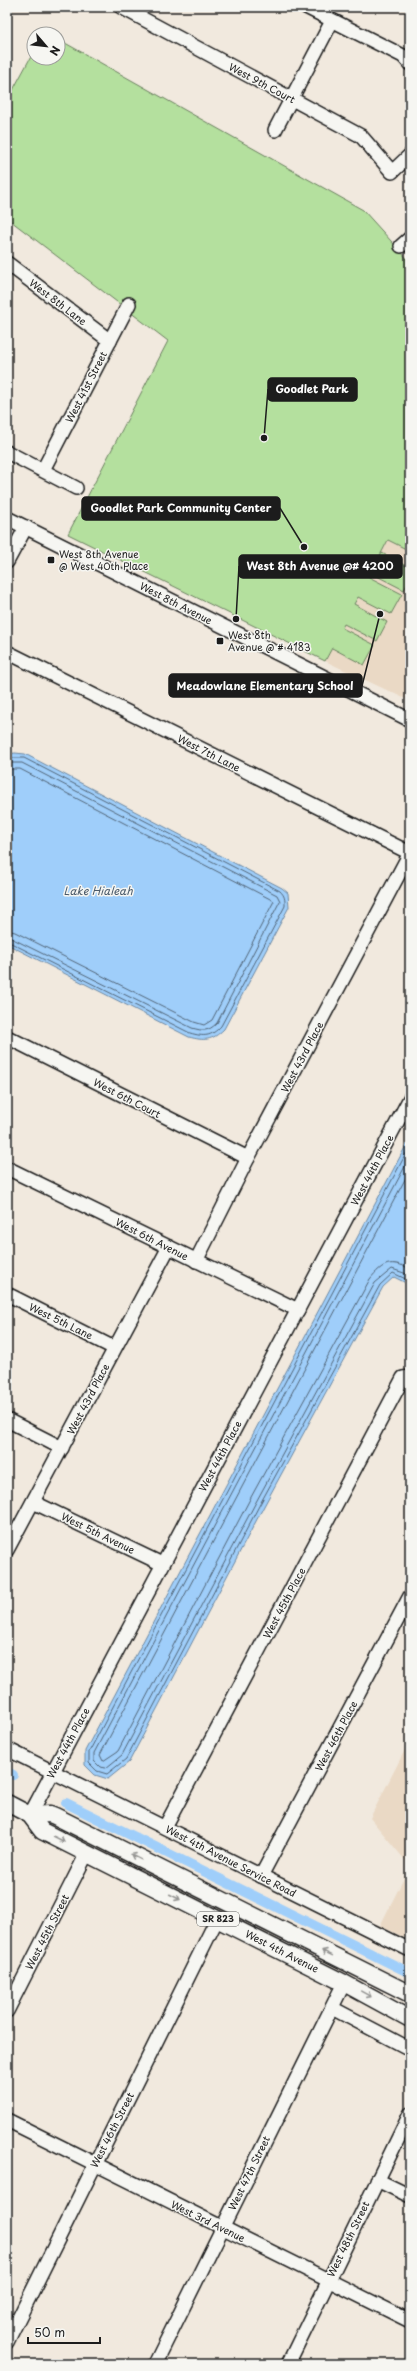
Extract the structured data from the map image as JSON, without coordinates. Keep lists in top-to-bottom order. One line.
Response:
{"streets":{"main road":["SR 823","West 4th Avenue"],"street":["West 9th Court","West 8th Lane","West 41st Street","West 8th Avenue","West 7th Lane","West 43rd Place","West 6th Court","West 44th Place","West 6th Avenue","West 5th Lane","West 5th Avenue","West 45th Place","West 46th Place","West 4th Avenue Service Road","West 45th Street","West 46th Street","West 47th Street","West 3rd Avenue","West 48th Street"]},"crossings":[["West 8th Lane","West 41st Street"],["West 7th Lane","West 43rd Place"],["West 43rd Place","West 6th Court"],["West 43rd Place","West 6th Avenue"],["West 43rd Place","West 5th Lane"],["West 43rd Place","West 5th Avenue"],["West 44th Place","West 6th Avenue"],["West 44th Place","West 5th Avenue"],["West 44th Place","West 4th Avenue Service Road"],["West 44th Place","West 4th Avenue"],["West 45th Place","West 4th Avenue Service Road"],["West 46th Place","West 4th Avenue Service Road"],["West 45th Street","West 4th Avenue"],["West 4th Avenue","West 46th Street"],["West 4th Avenue","West 47th Street"],["West 46th Street","West 3rd Avenue"],["West 47th Street","West 3rd Avenue"],["West 3rd Avenue","West 48th Street"]],"water":["Lake Hialeah"],"places":{"other":["Goodlet Park","Goodlet Park Community Center","Meadowlane Elementary School","West 8th Avenue @# 4200"],"transit":["West 8th Avenue @ West 40th Place","West 8th Avenue @ # 4183"]},"scale_bar":"50 m","north":"bottom right"}
